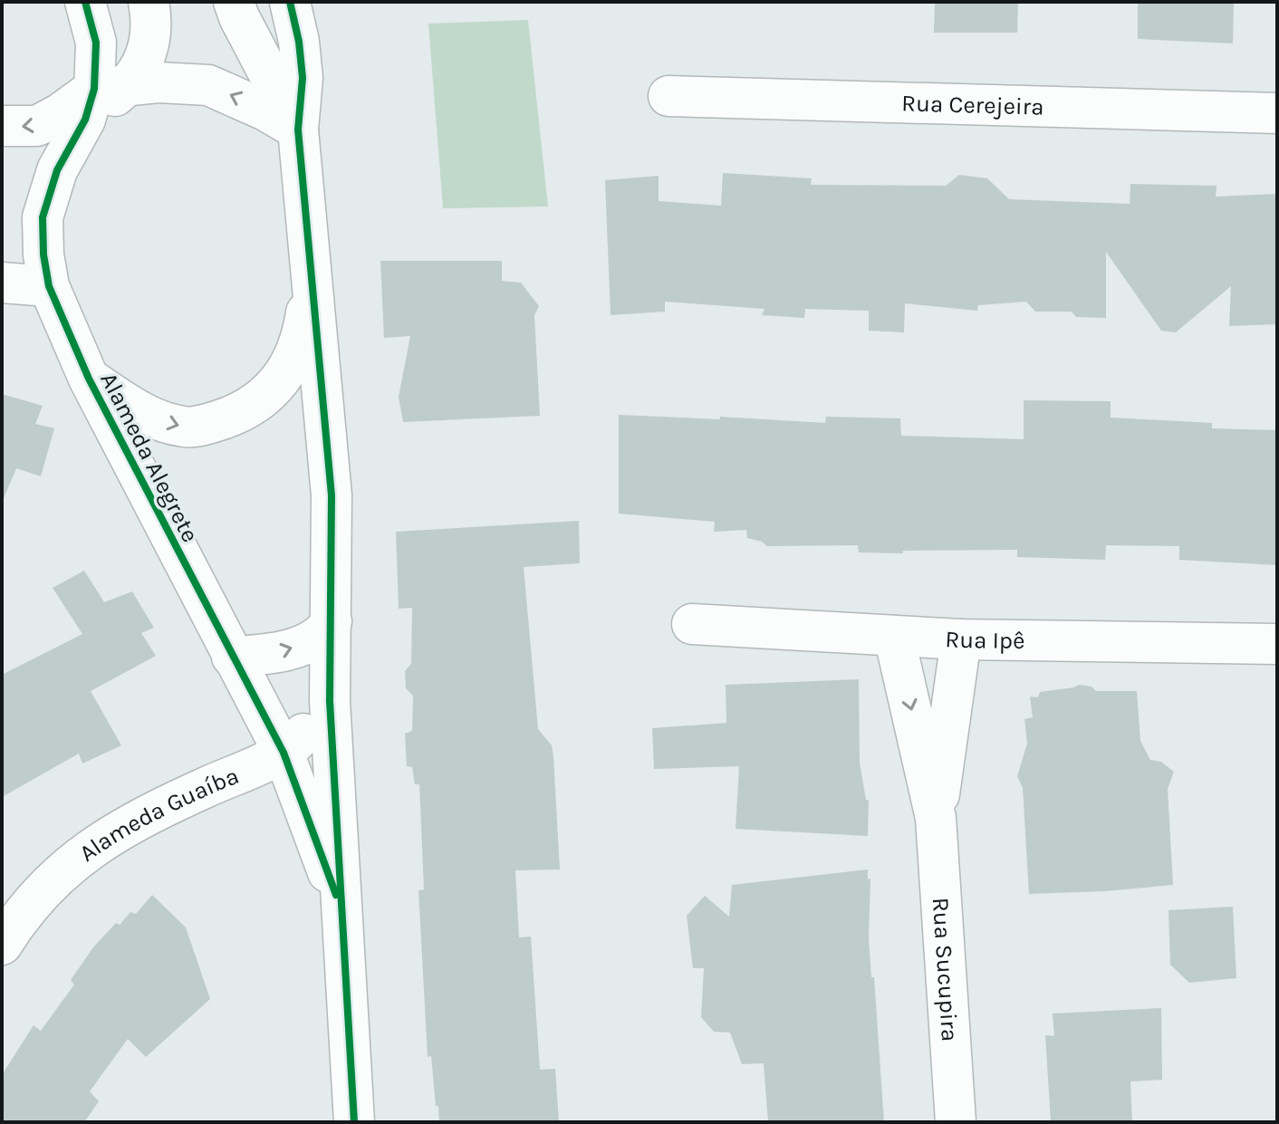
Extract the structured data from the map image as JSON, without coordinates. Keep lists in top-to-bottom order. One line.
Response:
{"streets":{"street":["Rua Cerejeira","Alameda Alegrete","Rua Ipê","Alameda Guaíba","Rua Sucupira"]},"crossings":[["Alameda Alegrete","Alameda Guaíba"],["Rua Ipê","Rua Sucupira"]]}
